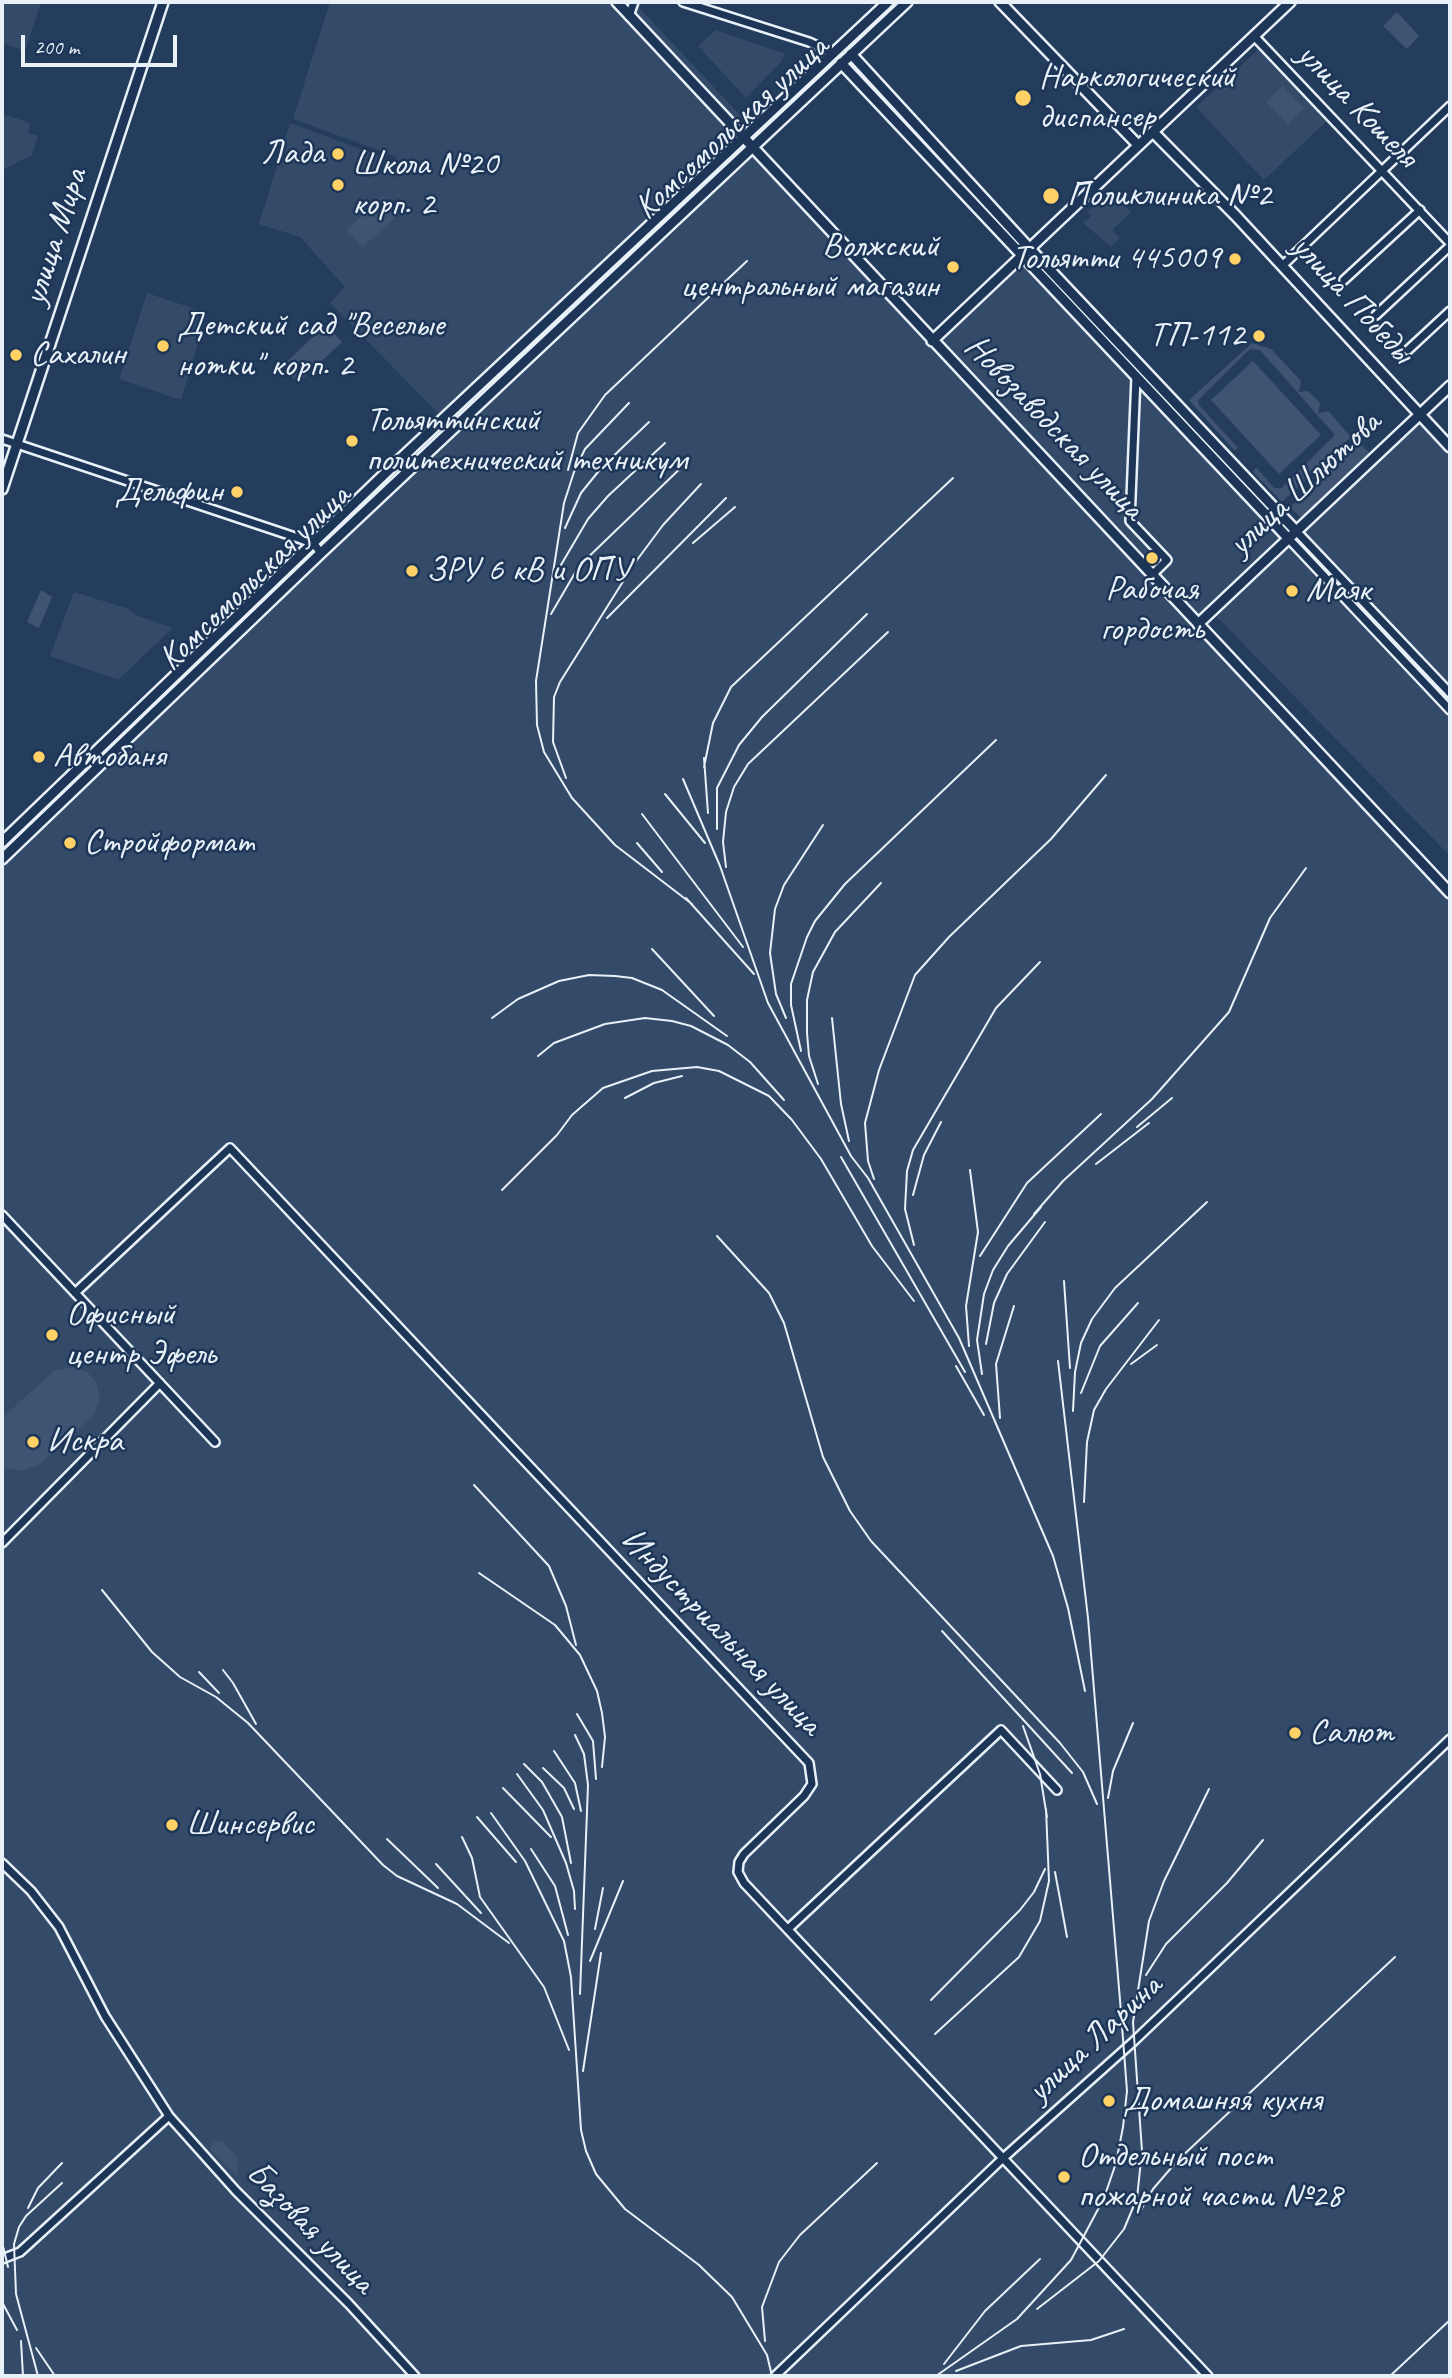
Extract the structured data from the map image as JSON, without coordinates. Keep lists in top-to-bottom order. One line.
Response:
{"streets":{"main road":["Комсомольская улица","улица Мира","улица Победы","Новозаводская улица","улица Шлютова"],"street":["улица Кошеля","Индустриальная улица","улица Ларина","Базовая улица"]},"crossings":[["Комсомольская улица","Новозаводская улица"],["улица Победы","улица Шлютова"],["Новозаводская улица","улица Шлютова"],["Индустриальная улица","улица Ларина"]],"places":["Наркологический диспансер","Лада","Школа №20 корп. 2","Поликлиника №2","Тольятти 445009","Волжский центральный магазин","ТП-112","Детский сад \"Веселые нотки\" корп. 2","Сахалин","Тольяттинский политехнический техникум","Дельфин","Рабочая гордость","ЗРУ 6 кВ и ОПУ","Маяк","Автобаня","Стройформат","Офисный центр Эфель","Искра","Салют","Шинсервис","Домашняя кухня","Отдельный пост пожарной части №28"],"scale_bar":"200 m"}
